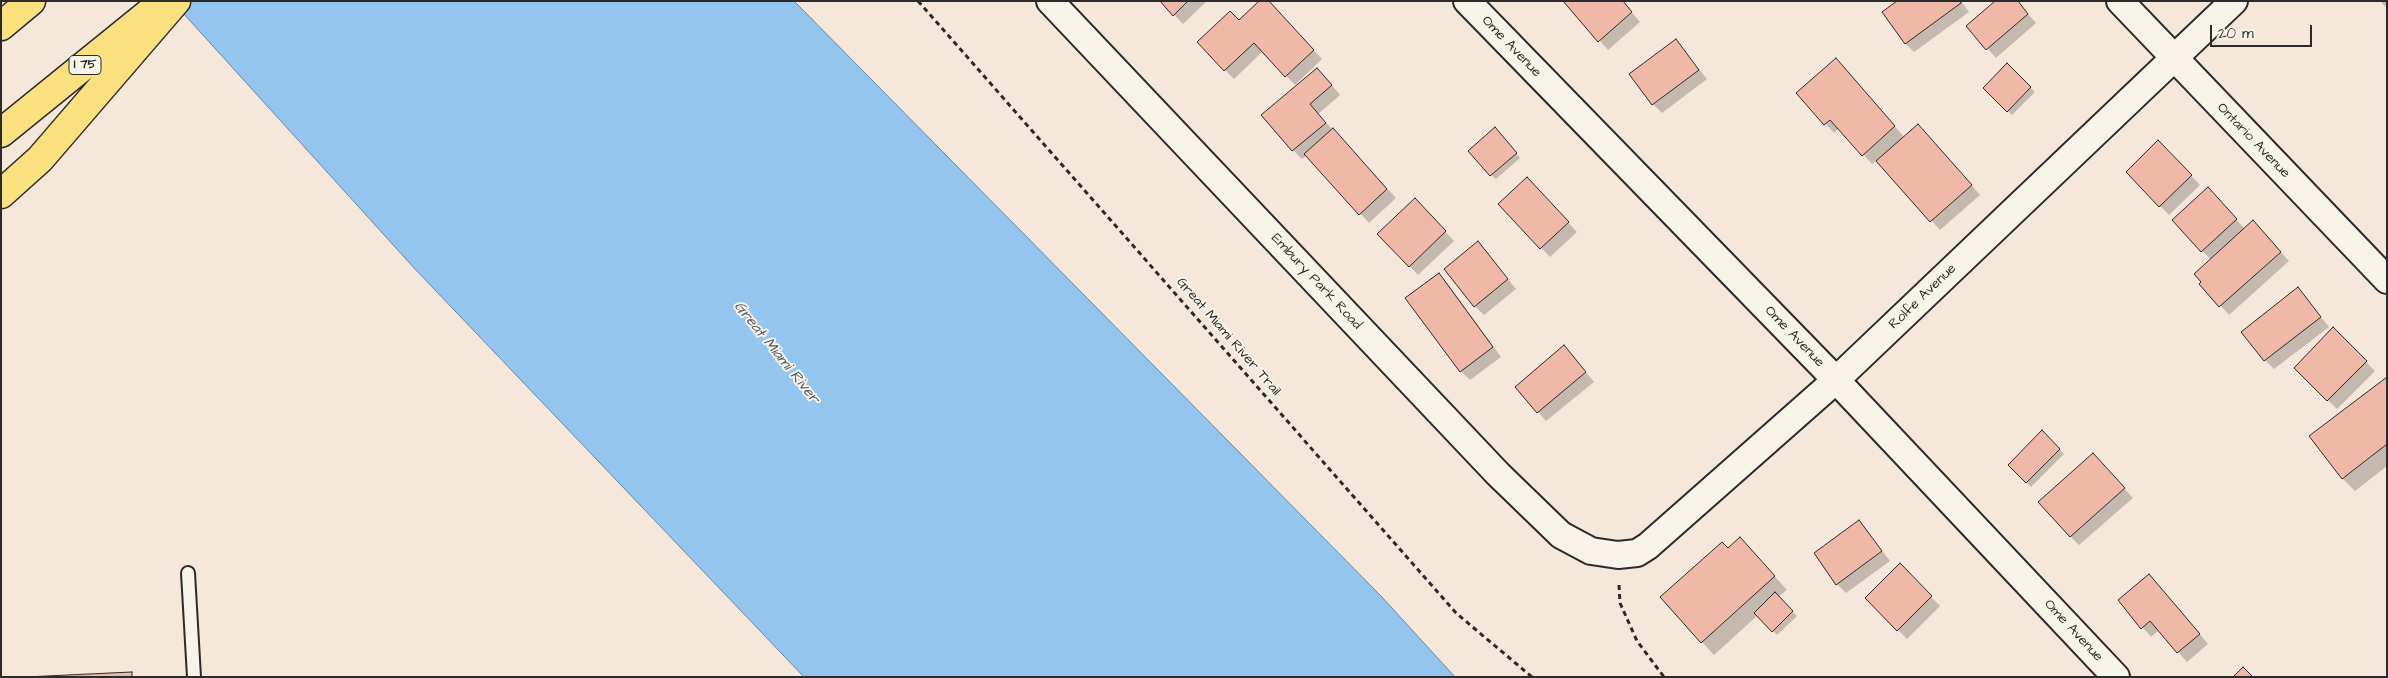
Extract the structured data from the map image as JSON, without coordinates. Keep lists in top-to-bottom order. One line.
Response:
{"streets":{"highway":["I 75"],"street":["Ome Avenue","Ontario Avenue","Embury Park Road","Rolfe Avenue"],"path":["Great Miami River Trail"]},"crossings":[["Ome Avenue","Rolfe Avenue"],["Ontario Avenue","Rolfe Avenue"],["Embury Park Road","Rolfe Avenue"]],"water":["Great Miami River"],"scale_bar":"20 m"}
